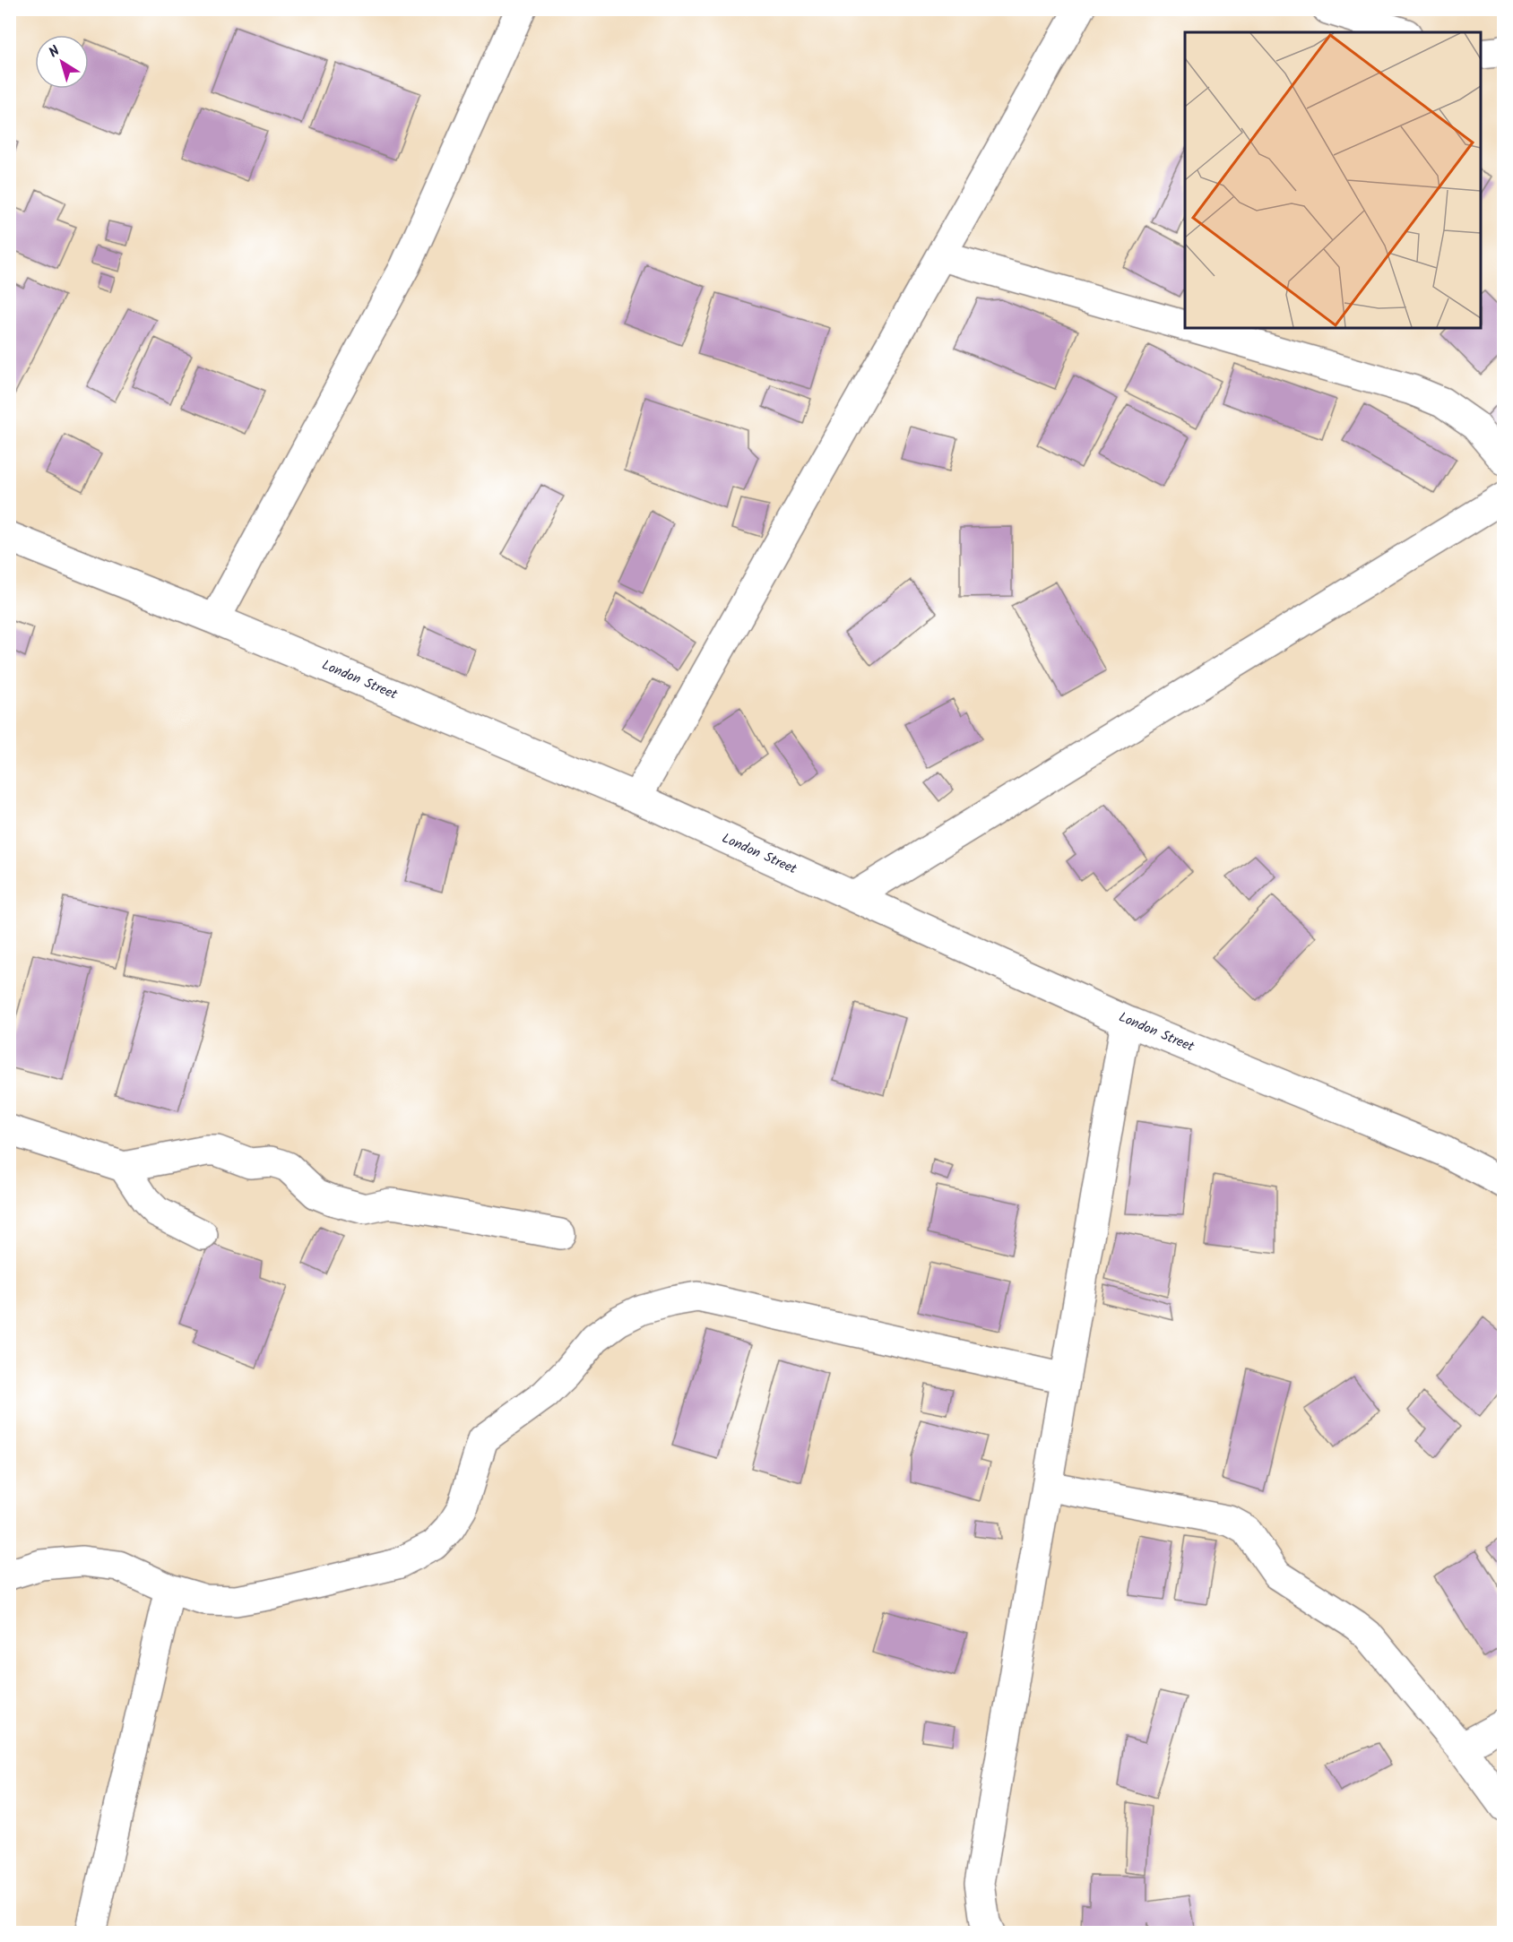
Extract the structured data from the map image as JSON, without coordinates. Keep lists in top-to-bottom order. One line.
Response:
{"streets":{"street":["London Street"]},"north":"top left"}
